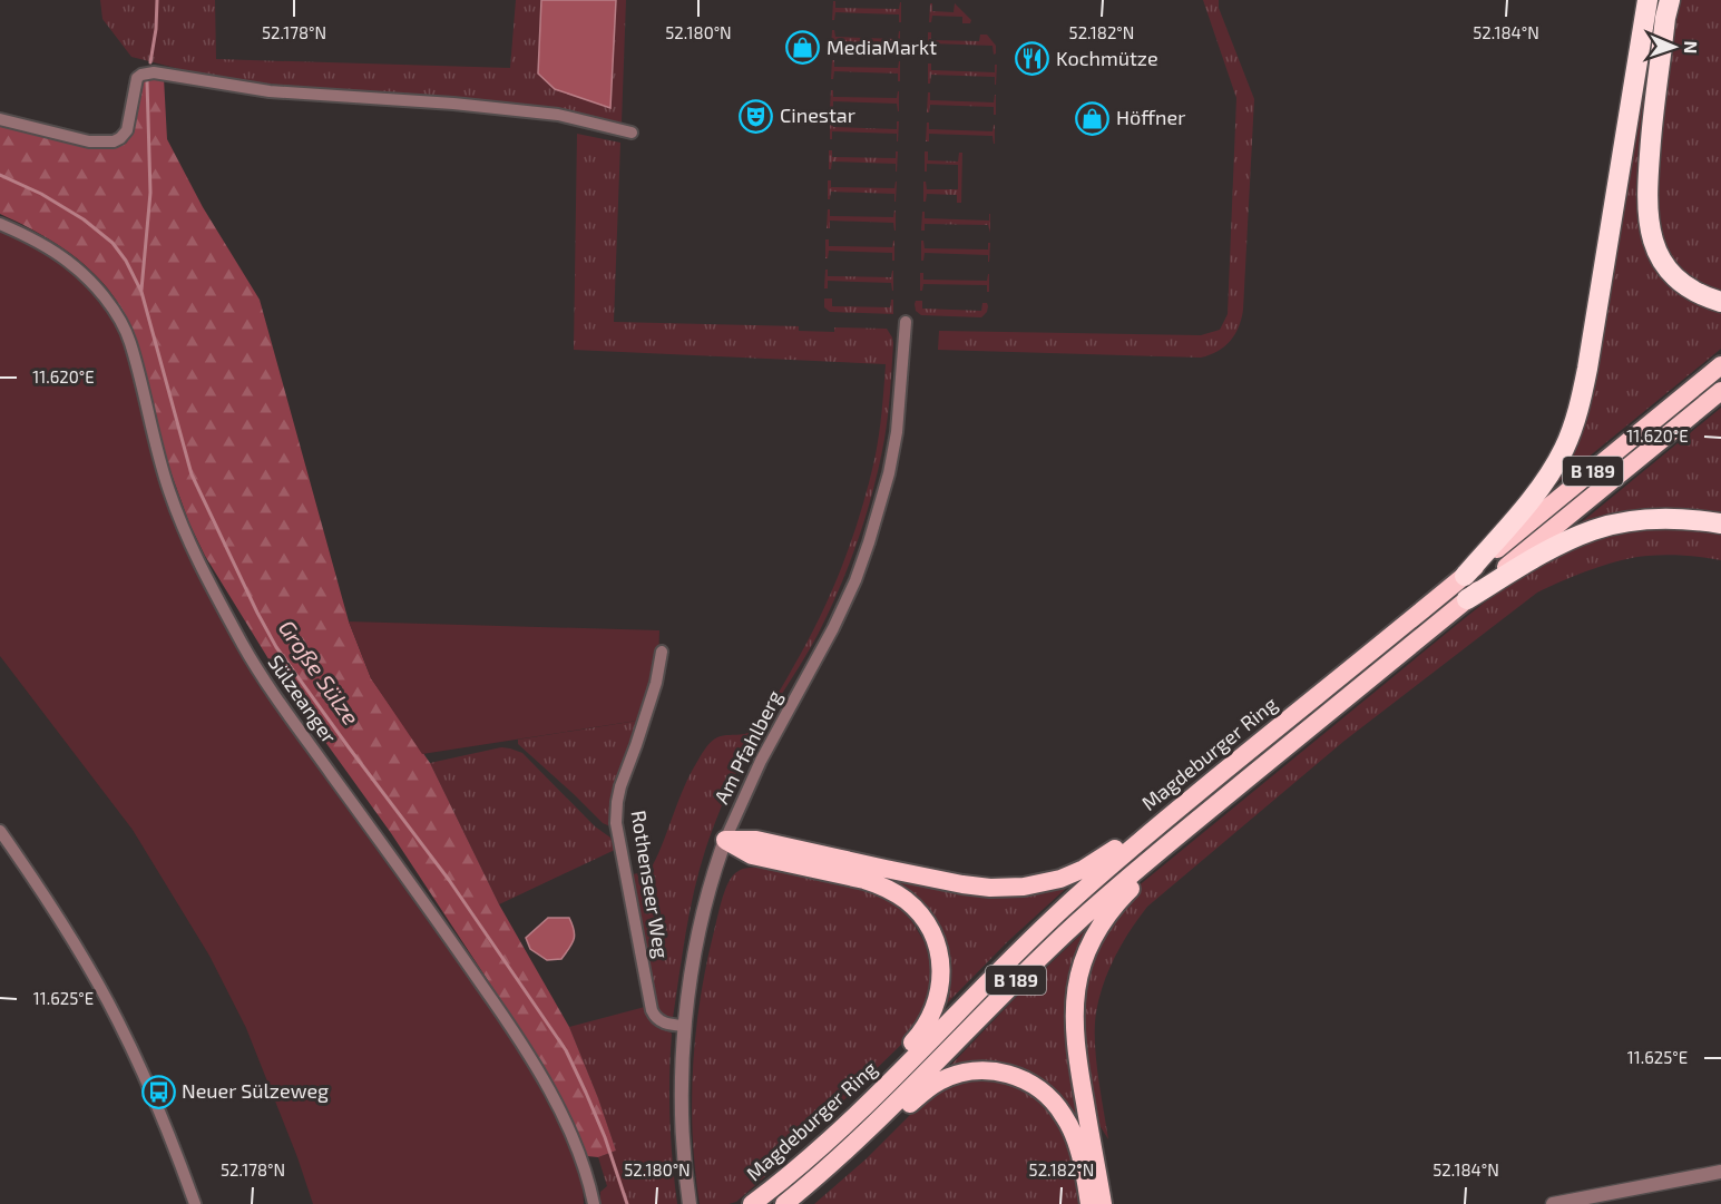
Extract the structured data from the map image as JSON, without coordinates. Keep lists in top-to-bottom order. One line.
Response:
{"streets":{"highway":["B 189","Magdeburger Ring"],"street":["Sülzeanger","Am Pfahlberg","Rothenseer Weg"]},"crossings":[["Am Pfahlberg","Rothenseer Weg"]],"water":["Große Sülze"],"places":{"shop":["MediaMarkt","Höffner"],"restaurant":["Kochmütze"],"theatre":["Cinestar"],"bus stop":["Neuer Sülzeweg"]},"north":"right","coordinates":["52.178°N","52.180°N","52.182°N","52.184°N","11.620°E","11.625°E"]}
